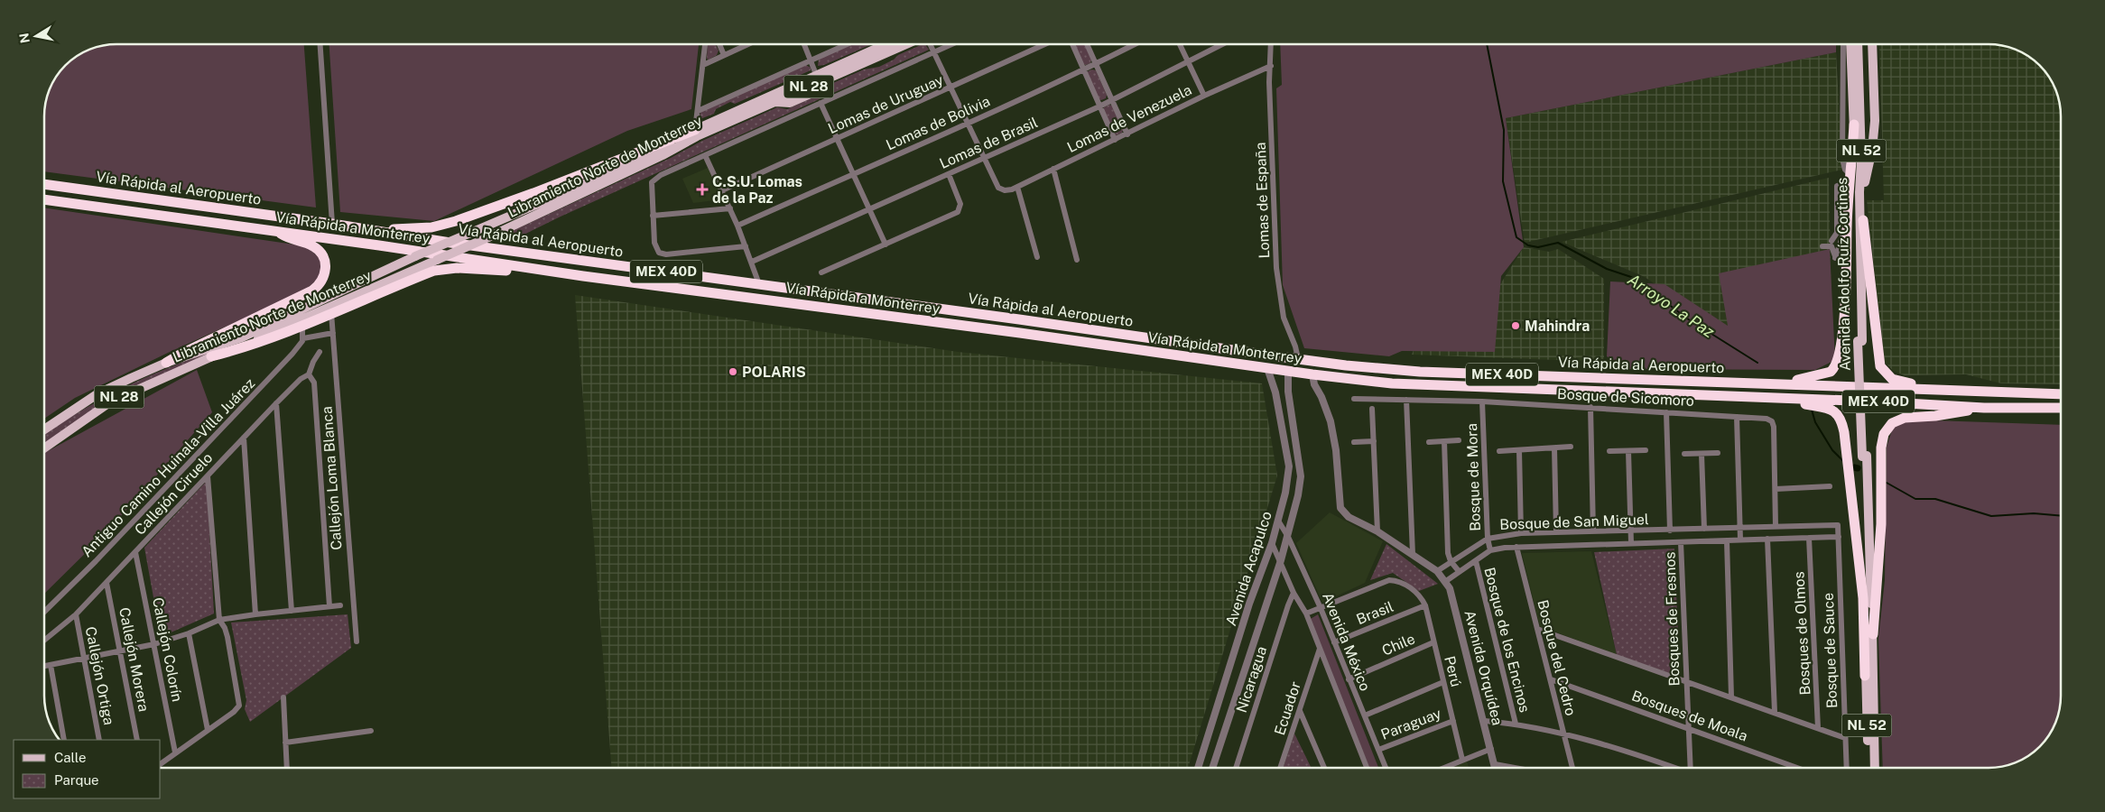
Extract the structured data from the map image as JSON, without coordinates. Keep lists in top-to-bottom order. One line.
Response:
{"streets":{"highway":["Vía Rápida al Aeropuerto","Vía Rápida a Monterrey","MEX 40D"],"main road":["NL 28","NL 52","Libramiento Norte de Monterrey","Avenida Adolfo Ruíz Cortines"],"street":["Lomas de Uruguay","Lomas de Venezuela","Lomas de Bolivia","Lomas de Brasil","Lomas de España","Bosque de Sicomoro","Antiguo Camino Huinala-Villa Juárez","Bosque de Mora","Callejón Loma Blanca","Callejón Ciruelo","Bosque de San Miguel","Avenida Acapulco","Brasil","Bosques de Fresnos","Bosques de Olmos","Bosque de los Encinos","Avenida México","Chile","Callejón Colorín","Bosque de Sauce","Bosque del Cedro","Callejón Morera","Avenida Orquídea","Perú","Callejón Ortiga","Nicaragua","Ecuador","Bosques de Moala","Paraguay"]},"crossings":[["Lomas de Venezuela","Lomas de Brasil"],["Lomas de Venezuela","Lomas de España"],["Libramiento Norte de Monterrey","Vía Rápida a Monterrey"],["Vía Rápida al Aeropuerto","Lomas de España"],["Vía Rápida a Monterrey","Avenida Acapulco"],["Bosque de Sicomoro","Bosque de Mora"],["Bosque de Sicomoro","Bosque de San Miguel"],["Bosque de Mora","Bosque de San Miguel"],["Callejón Ciruelo","Callejón Colorín"],["Callejón Ciruelo","Callejón Morera"],["Callejón Ciruelo","Callejón Ortiga"],["Bosque de San Miguel","Bosques de Fresnos"],["Bosque de San Miguel","Bosques de Olmos"],["Bosque de San Miguel","Bosque de los Encinos"],["Bosque de San Miguel","Bosque de Sauce"],["Bosque de San Miguel","Bosque del Cedro"],["Bosque de San Miguel","Avenida Orquídea"],["Avenida Acapulco","Avenida México"],["Brasil","Avenida México"],["Brasil","Perú"],["Bosques de Fresnos","Bosques de Moala"],["Avenida México","Chile"],["Avenida México","Perú"],["Avenida México","Nicaragua"],["Avenida México","Ecuador"],["Avenida México","Paraguay"],["Chile","Perú"],["Bosque del Cedro","Bosques de Moala"],["Perú","Paraguay"]],"water":["Arroyo La Paz"],"places":{"health":["C.S.U. Lomas de la Paz"],"other":["Mahindra","POLARIS"]},"legend":["Calle","Parque"],"north":"left"}
